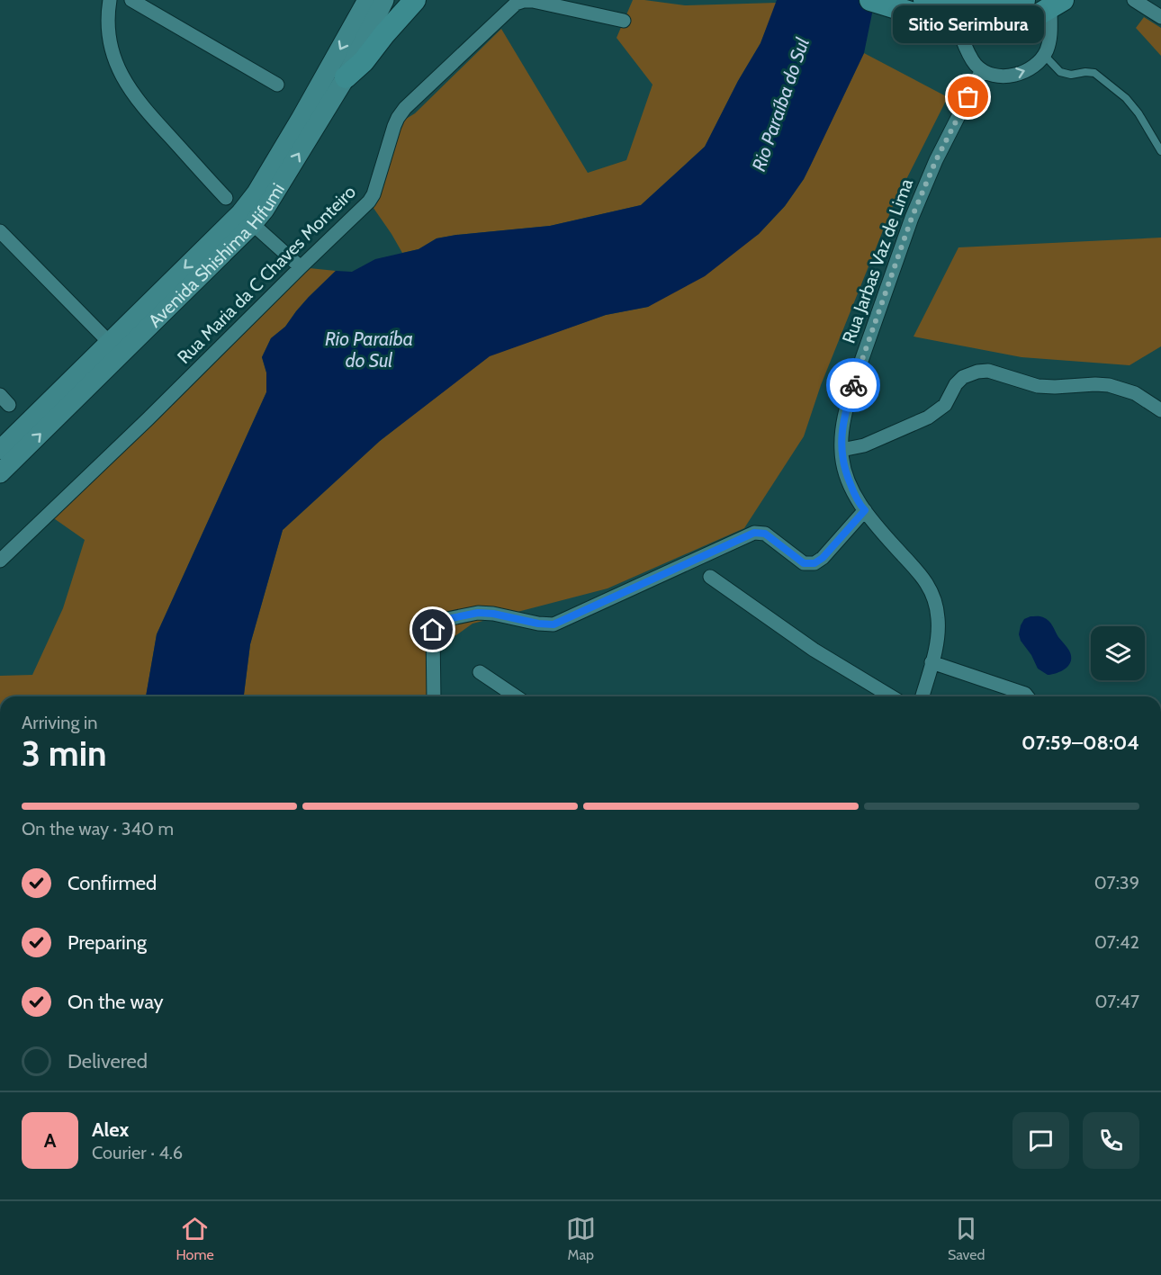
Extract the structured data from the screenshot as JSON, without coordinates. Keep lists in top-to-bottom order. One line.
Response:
{"streets":{"street":["Avenida Shishima Hifumi","Rua Jarbas Vaz de Lima","Rua Maria da C Chaves Monteiro"]},"water":["Rio Paraíba do Sul"],"places":["Sitio Serimbura"],"page":{"bubble":"Sitio Serimbura","heading":["3 min","Arriving in","07:59–08:04"],"panel":["Alex","Courier · 4.6"],"bar":"On the way · 340 m","list":[["Confirmed","07:39"],["Preparing","07:42"],["On the way","07:47"],"Delivered"],"round":"A","tabs":["Home","Map","Saved"]}}
